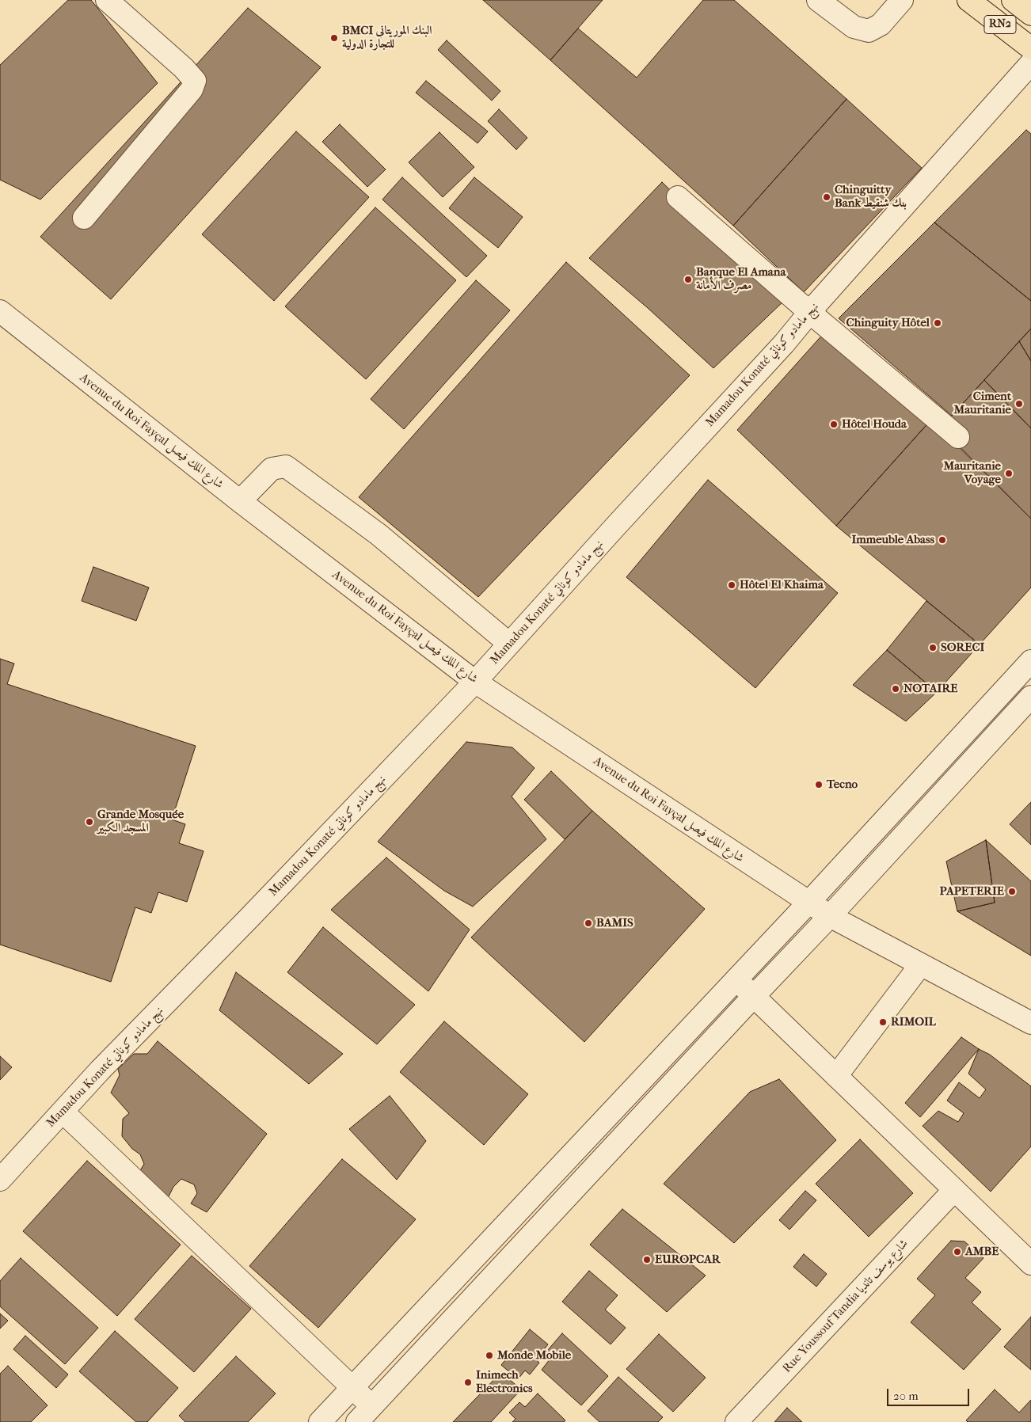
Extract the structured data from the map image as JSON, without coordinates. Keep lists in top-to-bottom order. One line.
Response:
{"streets":{"highway":["RN2"],"street":["Mamadou Konaté نهج مامادو كوناتي","Avenue du Roi Fayçal شارع الملك فيصل","Rue Youssouf Tandia شارع يوسف تانديا"]},"crossings":[["Mamadou Konaté نهج مامادو كوناتي","Avenue du Roi Fayçal شارع الملك فيصل"]],"places":["BMCI البنك الموريتاني للتجارة الدولية","Chinguitty Bank بنك شنقيط","Banque El Amana مصرف الأمانة","Chinguity Hôtel","Ciment Mauritanie","Hôtel Houda","Mauritanie Voyage","Immeuble Abass","Hôtel El Khaima","SORECI","NOTAIRE","Tecno","Grande Mosquée المسجد الكبير","PAPETERIE","BAMIS","RIMOIL","AMBE","EUROPCAR","Monde Mobile","Inimech Electronics"],"scale_bar":"20 m"}
